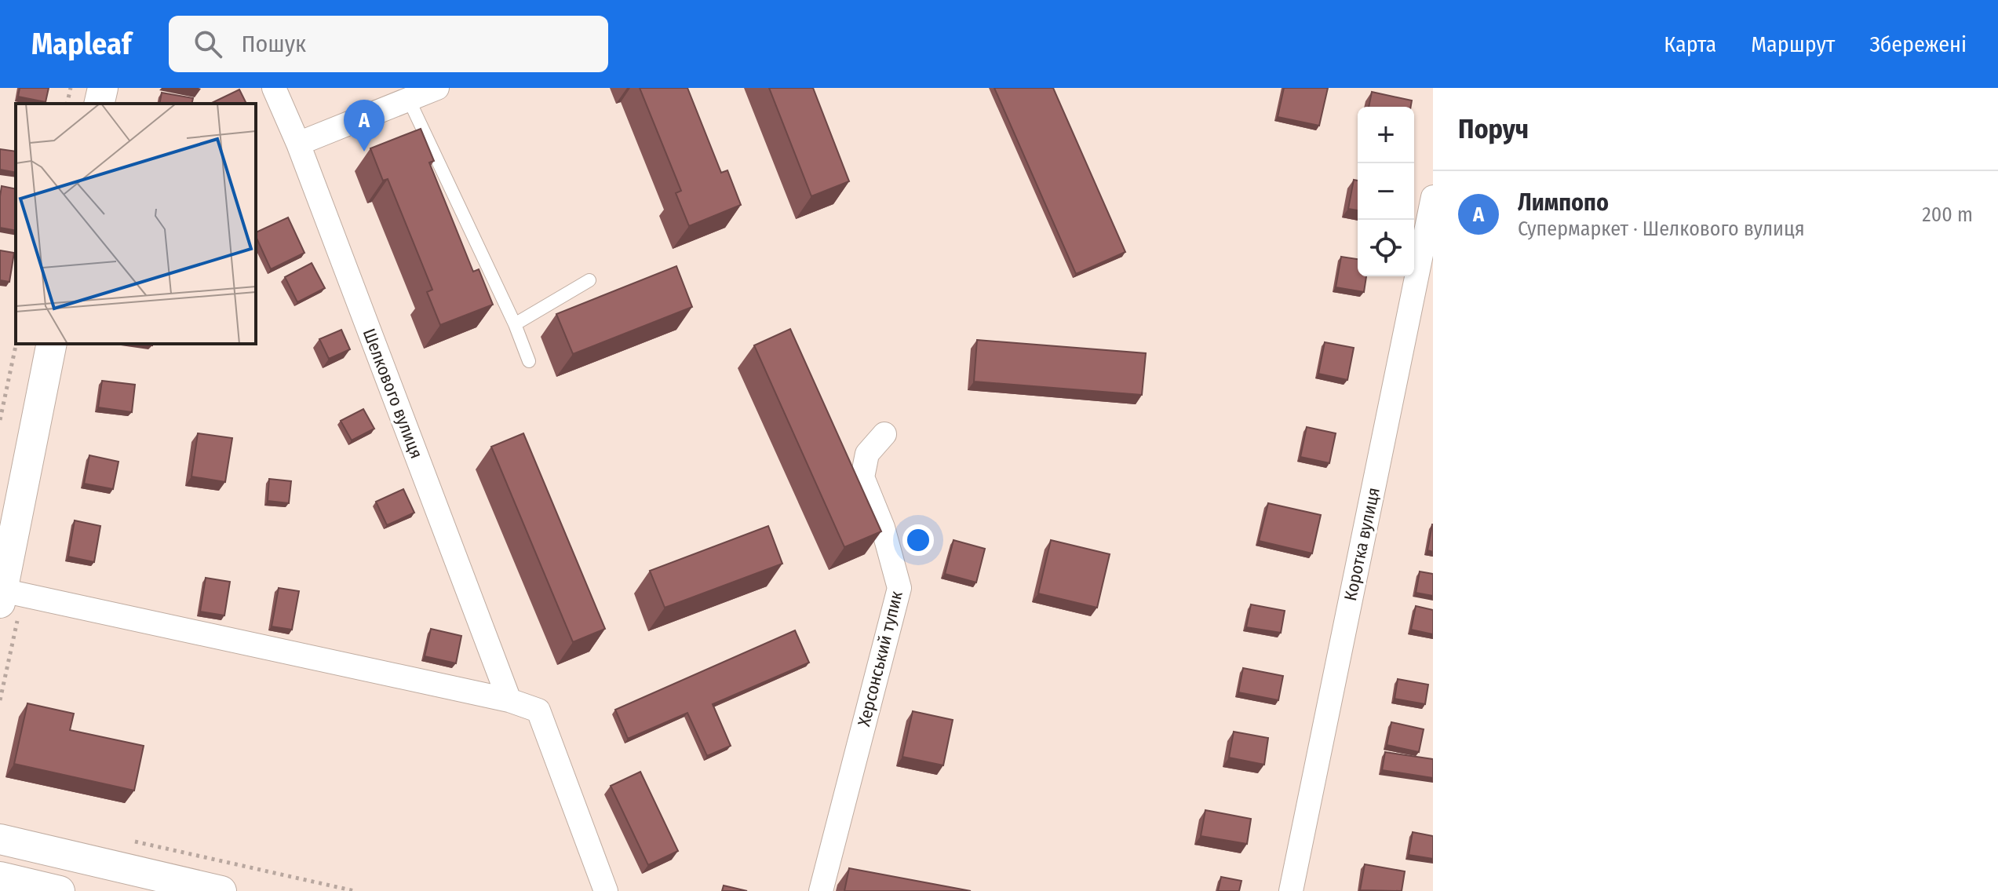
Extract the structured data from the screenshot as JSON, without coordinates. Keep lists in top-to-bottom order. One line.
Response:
{"streets":{"street":["Шелкового вулиця","Коротка вулиця","Херсонський тупик"]},"page":{"header":"Mapleaf","search":"Пошук","nav":["Карта","Маршрут","Збережені"],"heading":"Поруч","pins":"A","map_buttons":["+","−"],"list":[{"mark":"A","name":"Лимпопо","note":"Супермаркет · Шелкового вулиця","value":"200 m"}]}}
